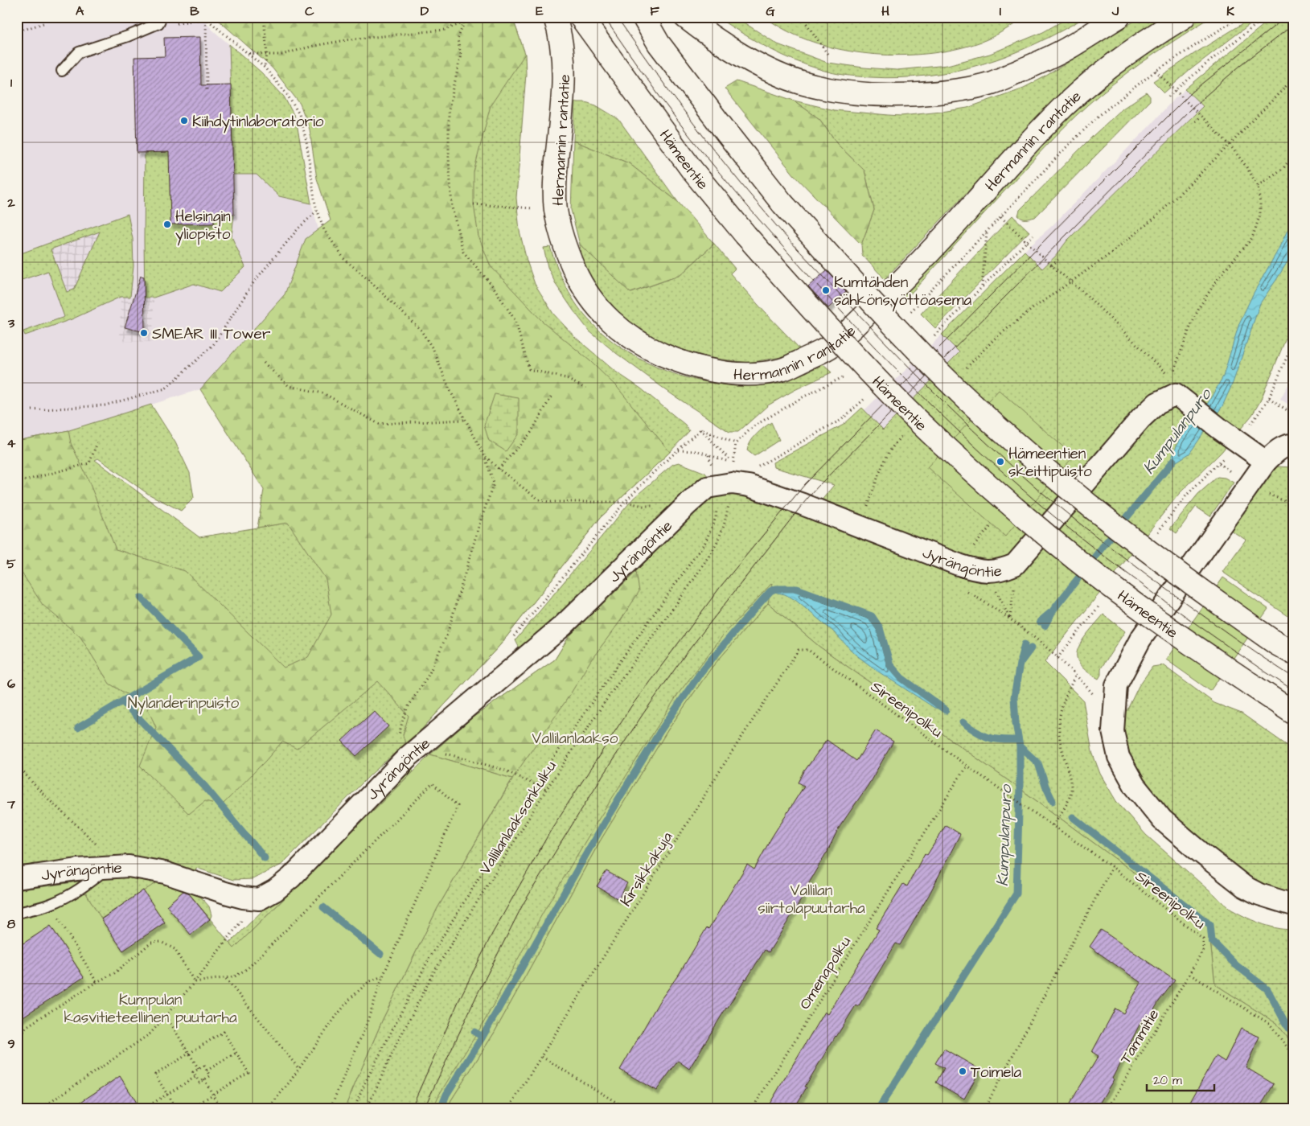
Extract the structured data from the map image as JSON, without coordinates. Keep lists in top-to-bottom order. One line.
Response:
{"streets":{"main road":["Hermannin rantatie","Hämeentie"],"street":["Jyrängöntie"],"path":["Sireenipolku","Vallilanlaaksonkulku","Kirsikkakuja","Omenapolku","Tammitie"]},"crossings":[["Jyrängöntie","Vallilanlaaksonkulku"],["Sireenipolku","Kirsikkakuja"],["Sireenipolku","Omenapolku"],["Sireenipolku","Tammitie"]],"water":["Kumpulanpuro"],"parks":["Nylanderinpuisto","Vallilanlaakso","Vallilan siirtolapuutarha","Kumpulan kasvitieteellinen puutarha"],"places":["Kiihdytinlaboratorio","Helsingin yliopisto","Kumtähden sähkönsyöttöasema","SMEAR III Tower","Hämeentien skeittipuisto","Toimela"],"scale_bar":"20 m","grid":{"columns":["A","B","C","D","E","F","G","H","I","J","K"],"rows":["1","2","3","4","5","6","7","8","9"]}}
